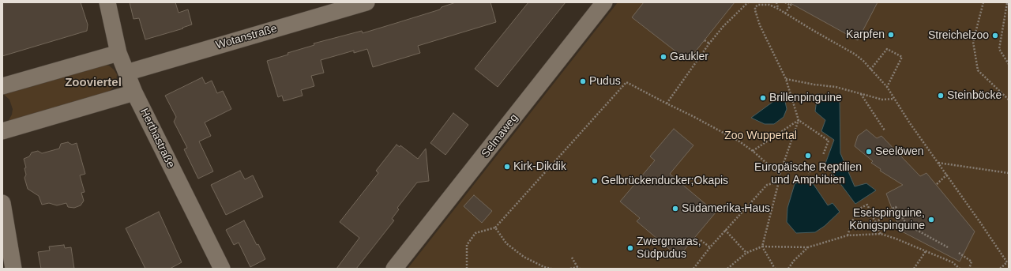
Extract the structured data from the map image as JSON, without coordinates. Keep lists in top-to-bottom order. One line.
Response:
{"streets":{"street":["Wotanstraße","Selmaweg","Herthastraße"]},"crossings":[["Wotanstraße","Herthastraße"]],"districts":["Zooviertel"],"parks":["Zoo Wuppertal"],"places":["Karpfen","Streichelzoo","Gaukler","Pudus","Steinböcke","Brillenpinguine","Seelöwen","Europäische Reptilien und Amphibien","Kirk-Dikdik","Gelbrückenducker;Okapis","Südamerika-Haus","Eselspinguine, Königspinguine","Zwergmaras, Südpudus"]}
